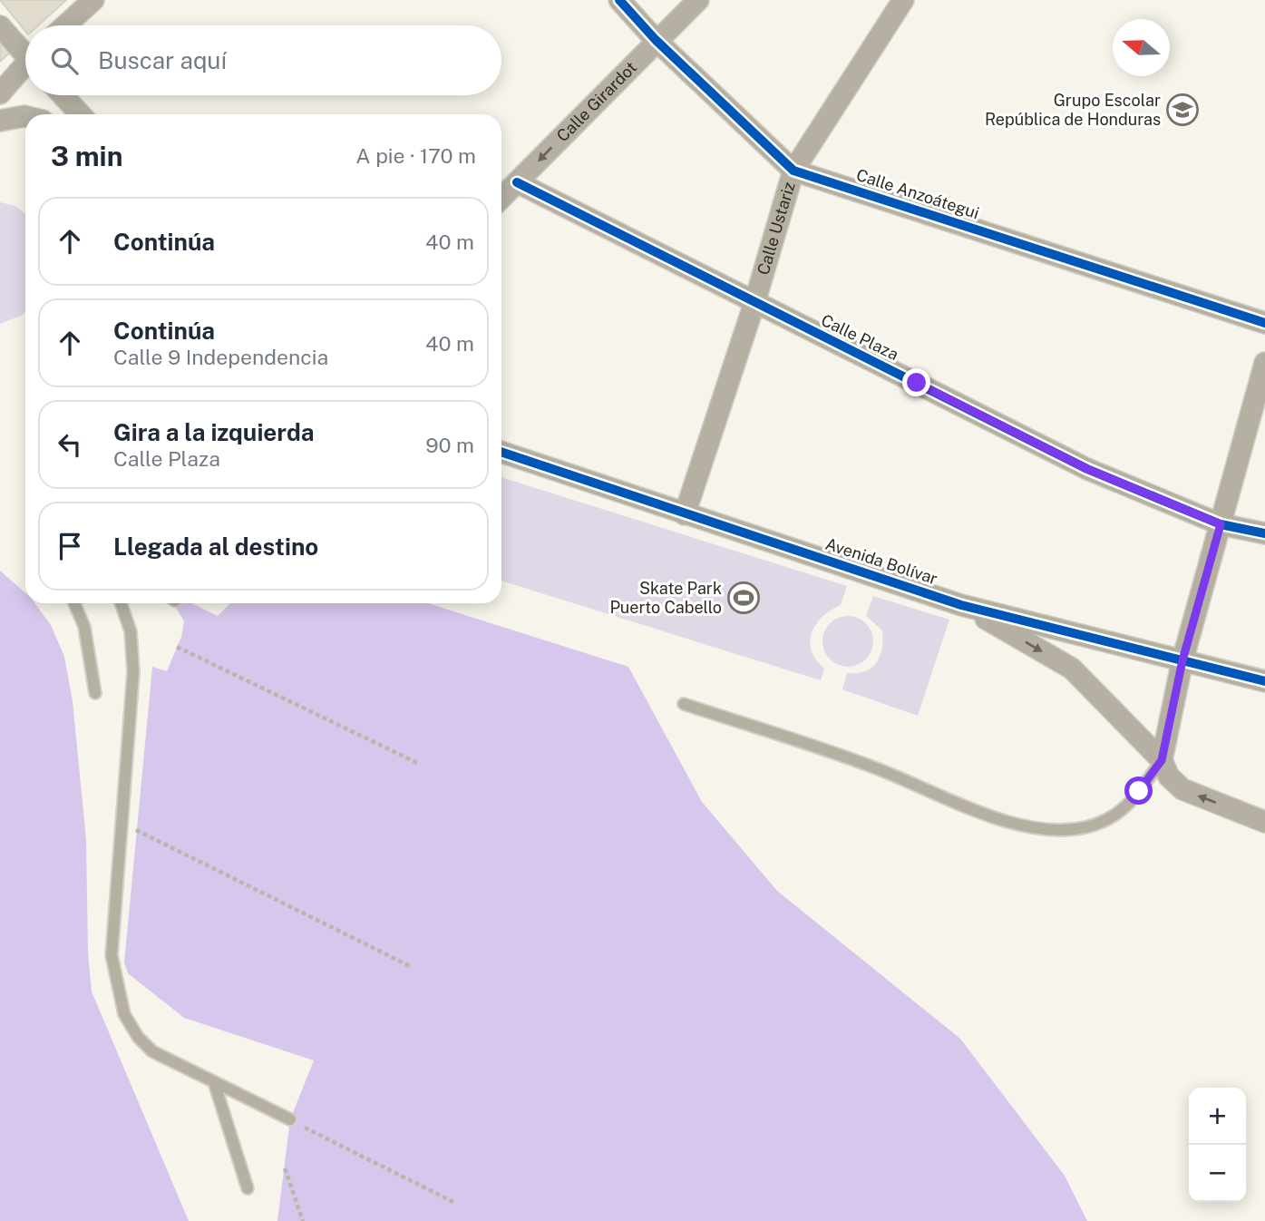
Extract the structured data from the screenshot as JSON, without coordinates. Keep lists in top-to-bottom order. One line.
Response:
{"streets":{"street":["Calle Girardot","Calle Anzoátegui","Calle Ustariz","Calle Plaza","Avenida Bolívar"]},"crossings":[["Calle Girardot","Calle Anzoátegui"],["Calle Girardot","Calle Plaza"],["Calle Anzoátegui","Calle Ustariz"],["Calle Ustariz","Calle Plaza"],["Calle Ustariz","Avenida Bolívar"]],"one_way":["Calle Girardot"],"places":{"school or university":["Grupo Escolar República de Honduras"],"sports":["Skate Park Puerto Cabello"]},"north":"left","page":{"search":"Buscar aquí","heading":["3 min","A pie · 170 m"],"list":[["Continúa","40 m"],["Continúa","Calle 9 Independencia","40 m"],["Gira a la izquierda","Calle Plaza","90 m"],"Llegada al destino"],"map_buttons":["+","−"]}}
